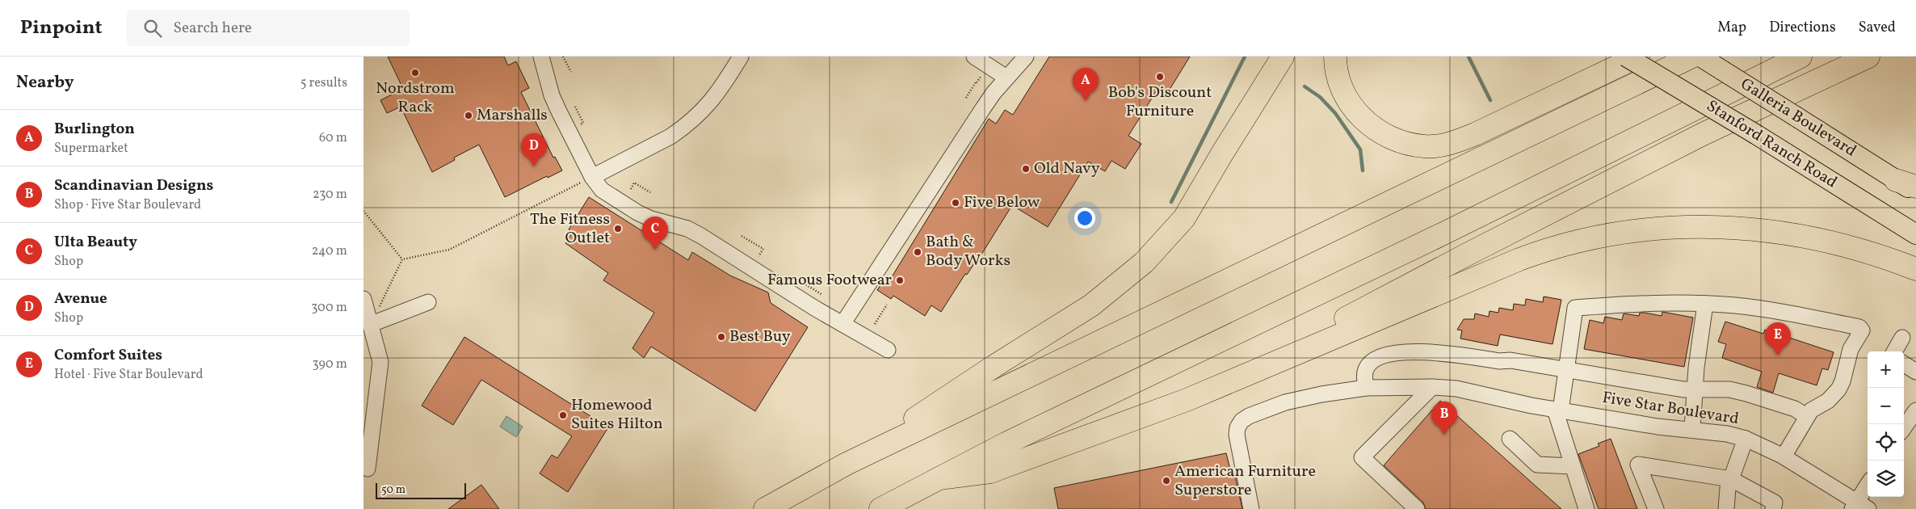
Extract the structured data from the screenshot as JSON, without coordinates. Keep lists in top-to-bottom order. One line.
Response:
{"streets":{"main road":["Galleria Boulevard","Stanford Ranch Road"],"street":["Five Star Boulevard"]},"places":["Nordstrom Rack","Bob's Discount Furniture","Marshalls","Old Navy","Five Below","The Fitness Outlet","Bath & Body Works","Famous Footwear","Best Buy","Homewood Suites Hilton","American Furniture Superstore"],"scale_bar":"50 m","page":{"header":"Pinpoint","search":"Search here","nav":["Map","Directions","Saved"],"heading":["Nearby","5 results"],"pins":["A","D","C","E","B"],"list":[{"mark":"A","name":"Burlington","note":"Supermarket","value":"60 m"},{"mark":"B","name":"Scandinavian Designs","note":"Shop · Five Star Boulevard","value":"230 m"},{"mark":"C","name":"Ulta Beauty","note":"Shop","value":"240 m"},{"mark":"D","name":"Avenue","note":"Shop","value":"300 m"},{"mark":"E","name":"Comfort Suites","note":"Hotel · Five Star Boulevard","value":"390 m"}],"map_buttons":["+","−"],"scale":"50 m"}}
